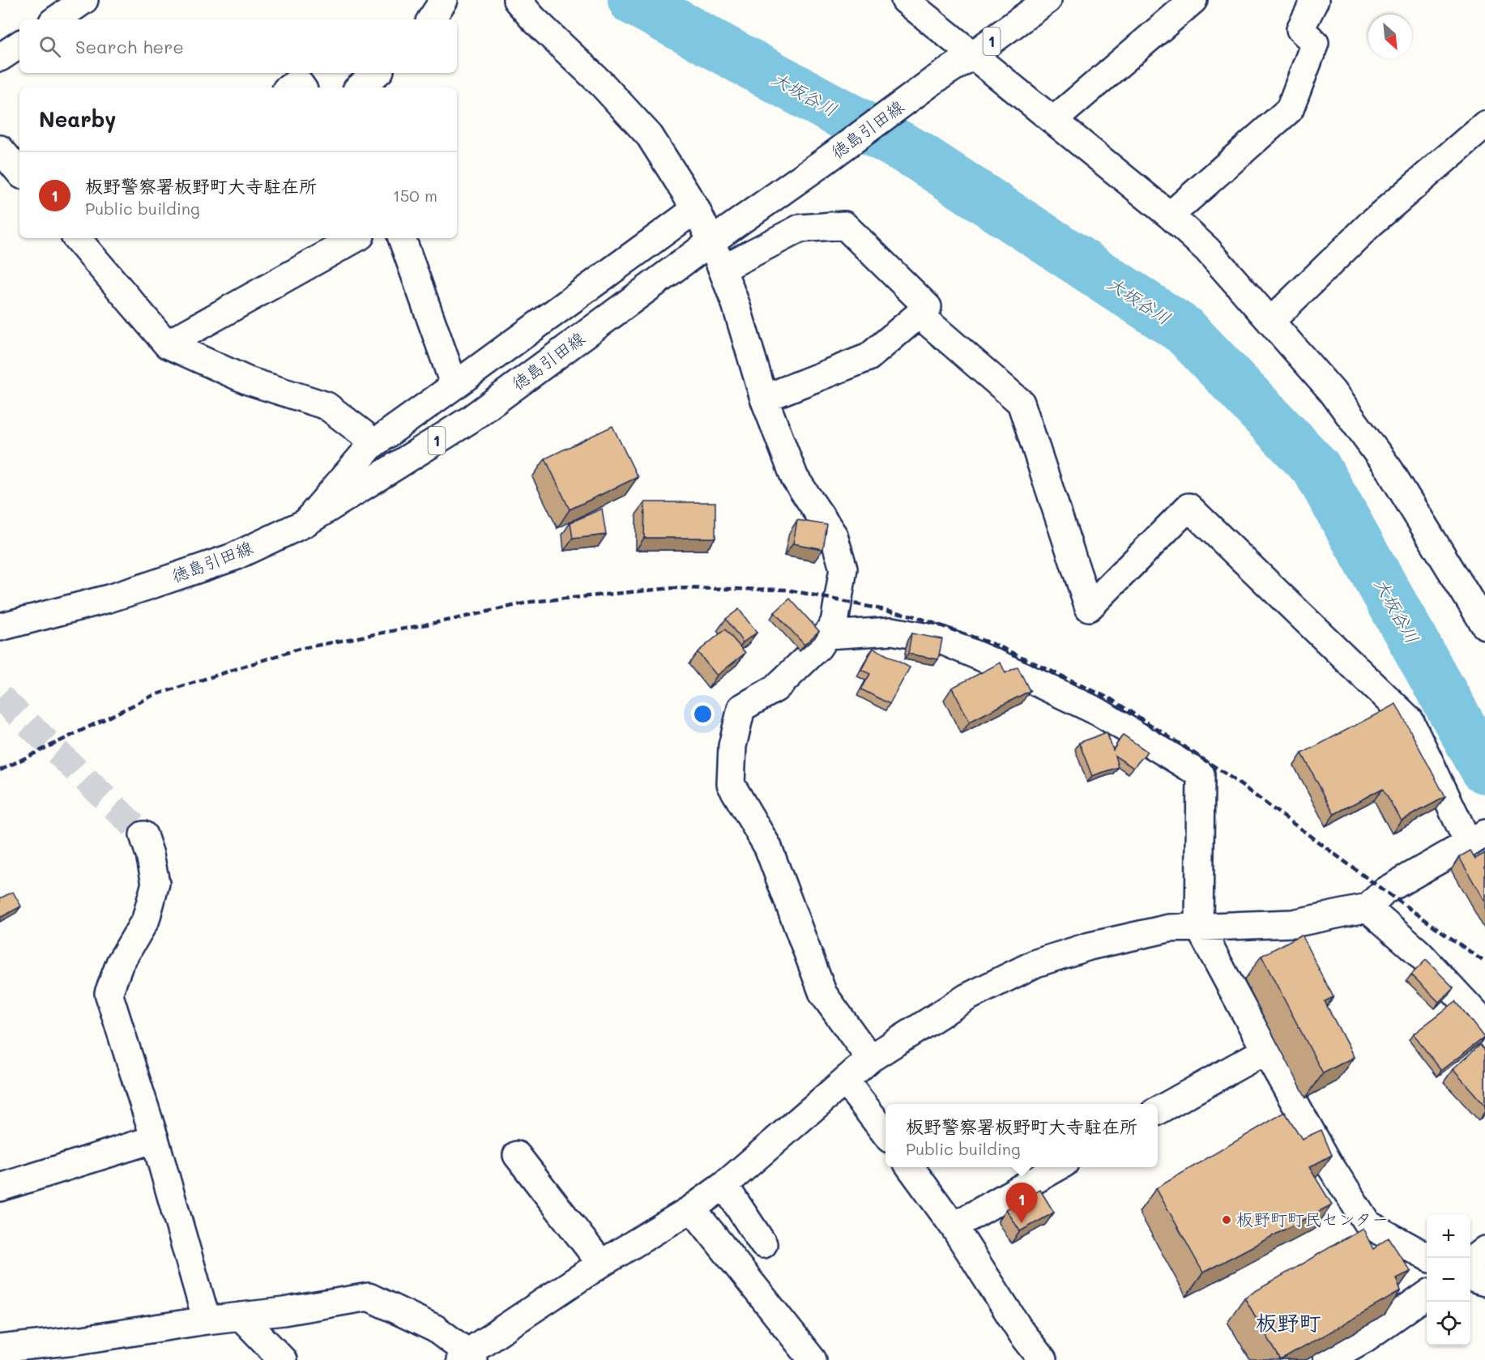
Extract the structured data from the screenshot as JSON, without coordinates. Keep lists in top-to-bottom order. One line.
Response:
{"streets":{"street":["1","徳島引田線"]},"districts":["板野町"],"water":["大坂谷川"],"places":["板野町町民センター"],"north":"bottom right","page":{"search":"Search here","heading":"Nearby","list":[{"mark":"1","name":"板野警察署板野町大寺駐在所","note":"Public building","value":"150 m"}],"popup":["板野警察署板野町大寺駐在所","Public building"],"pins":"1","map_buttons":["+","−"]}}
